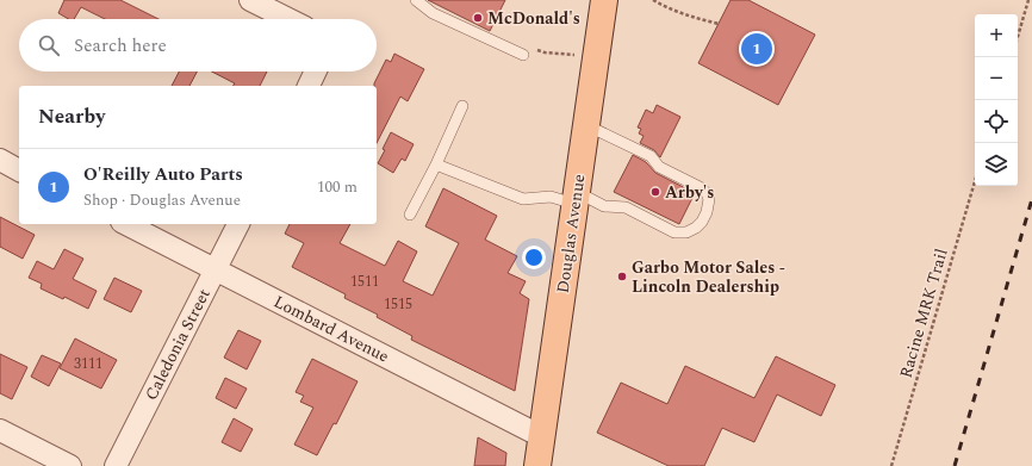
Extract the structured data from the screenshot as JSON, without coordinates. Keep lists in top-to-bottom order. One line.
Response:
{"streets":{"main road":["Douglas Avenue"],"street":["Lombard Avenue","Caledonia Street"],"path":["Racine MRK Trail"]},"crossings":[["Douglas Avenue","Lombard Avenue"],["Lombard Avenue","Caledonia Street"]],"places":["McDonald's","Arby's","Garbo Motor Sales - Lincoln Dealership"],"house_numbers":["1511","1515","3111"],"page":{"map_buttons":["+","−"],"search":"Search here","pins":"1","heading":"Nearby","list":[{"mark":"1","name":"O'Reilly Auto Parts","note":"Shop · Douglas Avenue","value":"100 m"}]}}
